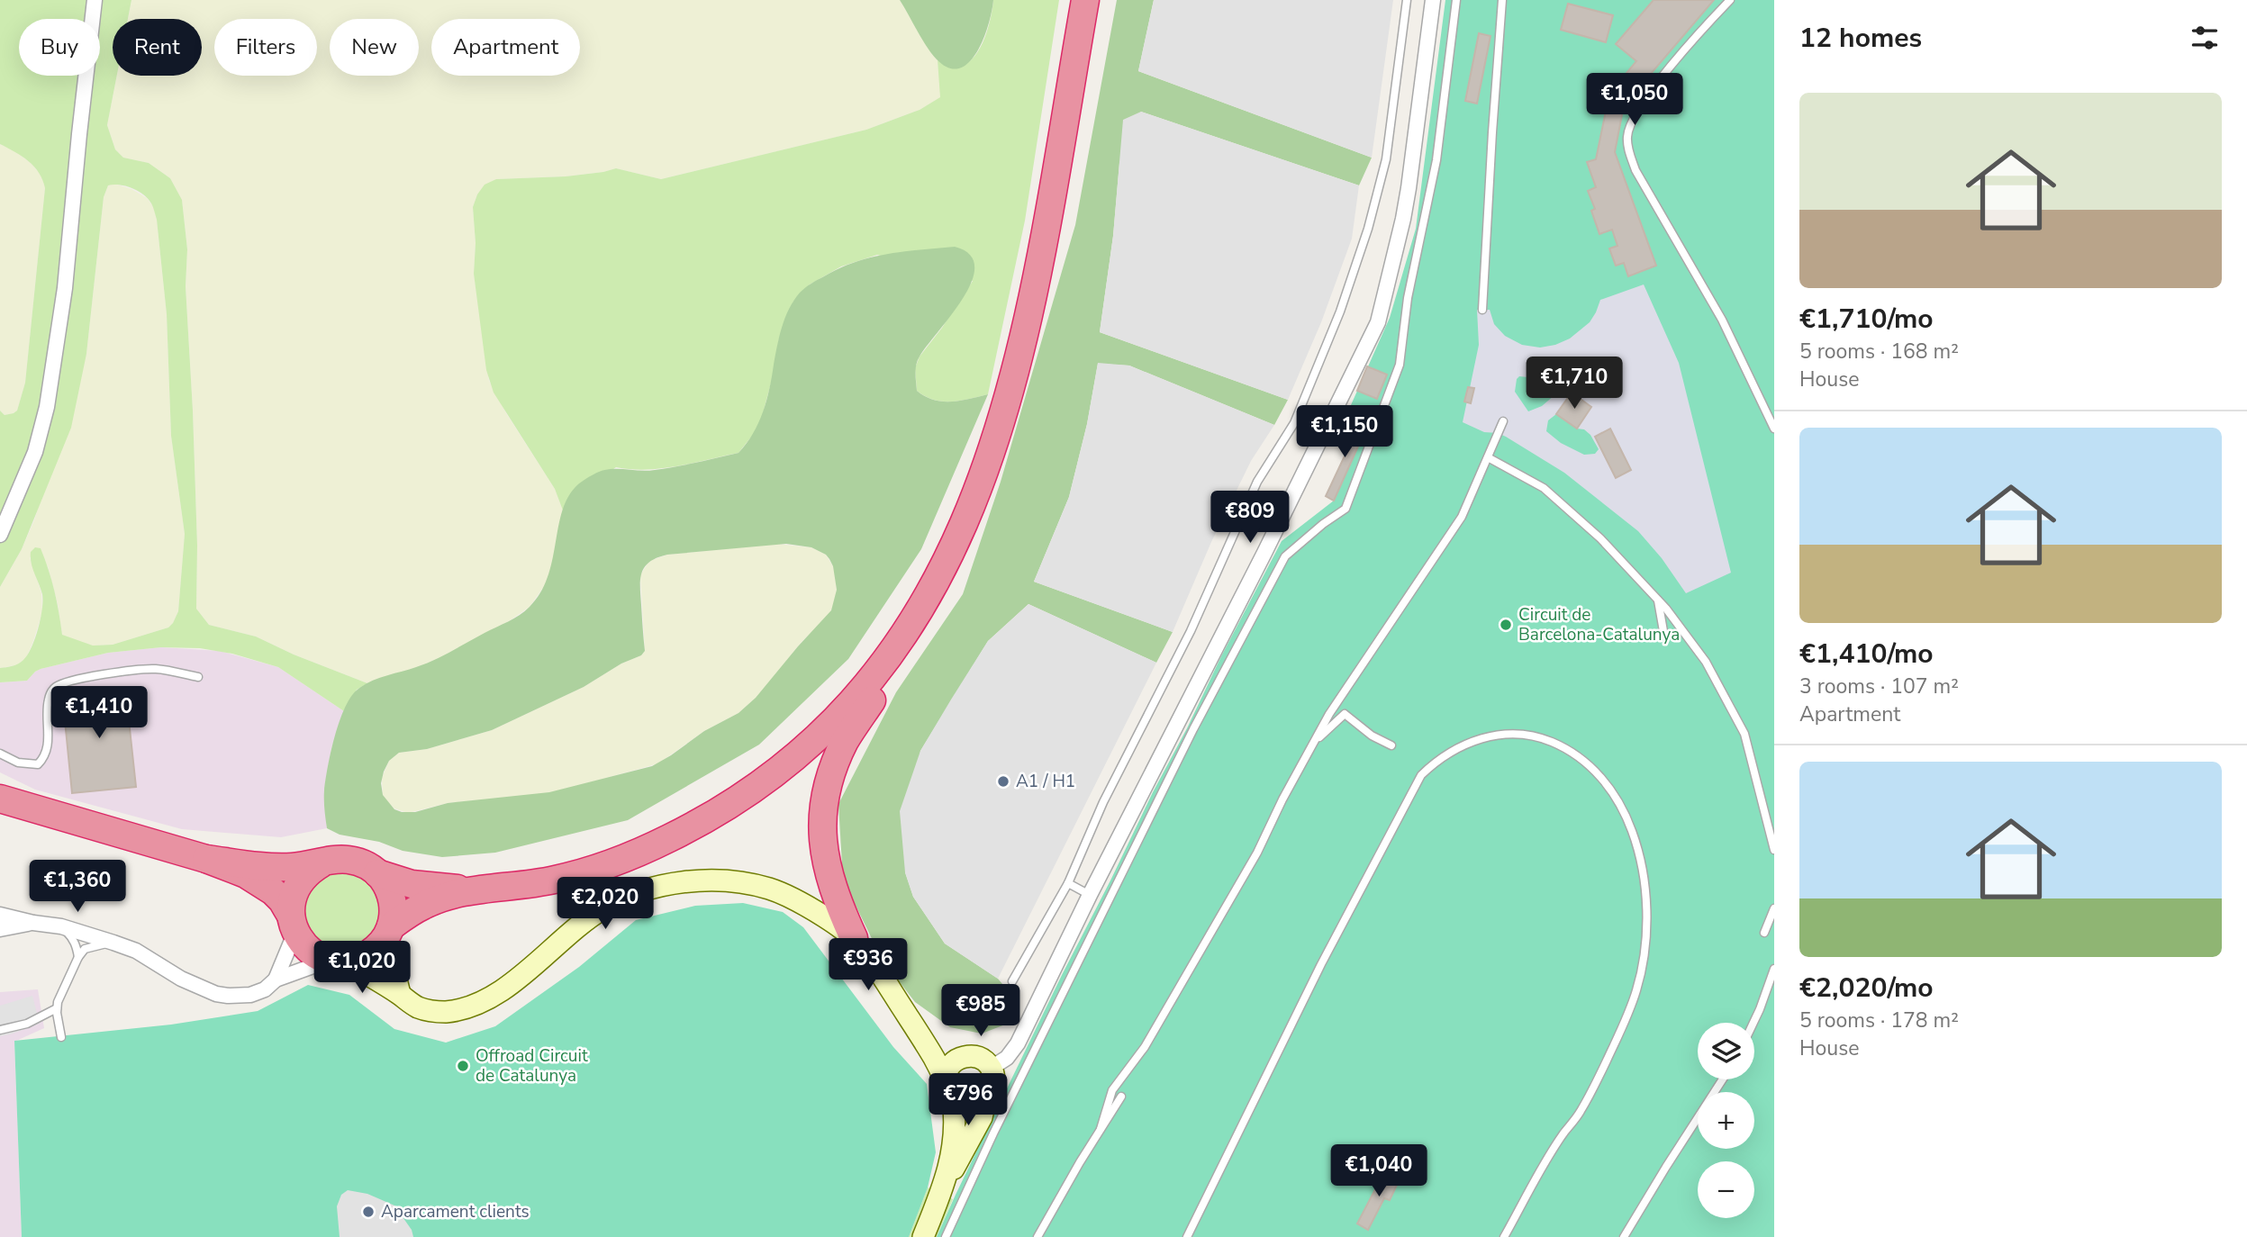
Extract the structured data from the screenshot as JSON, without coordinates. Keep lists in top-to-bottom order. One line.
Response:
{"places":["Circuit de Barcelona-Catalunya","A1 / H1","Offroad Circuit de Catalunya","Aparcament clients"],"page":{"heading":"12 homes","chip":["Buy","Rent","Filters","New","Apartment"],"price":["€1,050","€1,710","€1,150","€809","€1,410","€1,360","€2,020","€936","€1,020","€985","€796","€1,040"],"list":[{"name":"€1,710/mo","note":"5 rooms · 168 m² · House"},{"name":"€1,410/mo","note":"3 rooms · 107 m² · Apartment"},{"name":"€2,020/mo","note":"5 rooms · 178 m² · House"}],"map_buttons":["+","−"]}}
